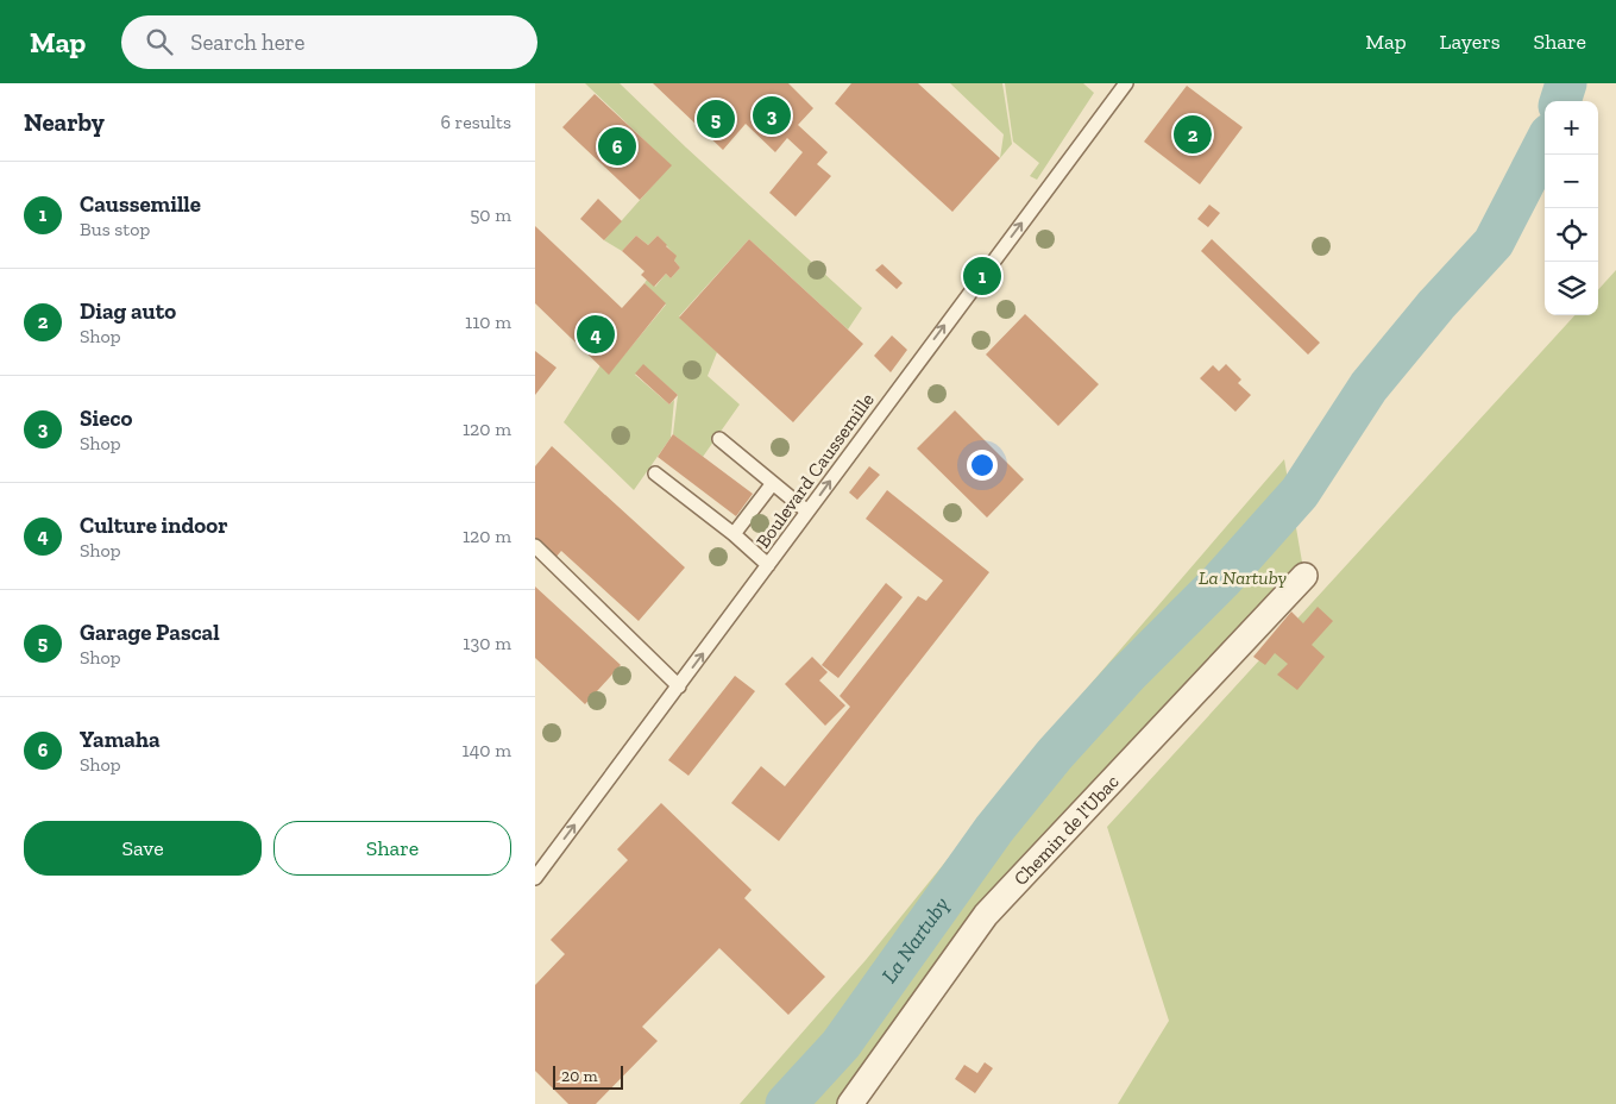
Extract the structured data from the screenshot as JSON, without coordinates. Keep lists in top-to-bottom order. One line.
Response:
{"streets":{"street":["Chemin de l'Ubac"],"lane":["Boulevard Caussemille"]},"one_way":["Boulevard Caussemille"],"water":["La Nartuby"],"parks":["La Nartuby"],"scale_bar":"20 m","page":{"header":"Map","search":"Search here","nav":["Map","Layers","Share"],"heading":["Nearby","6 results"],"pins":["3","5","2","6","1","4"],"map_buttons":["+","−"],"list":[{"mark":"1","name":"Caussemille","note":"Bus stop","value":"50 m"},{"mark":"2","name":"Diag auto","note":"Shop","value":"110 m"},{"mark":"3","name":"Sieco","note":"Shop","value":"120 m"},{"mark":"4","name":"Culture indoor","note":"Shop","value":"120 m"},{"mark":"5","name":"Garage Pascal","note":"Shop","value":"130 m"},{"mark":"6","name":"Yamaha","note":"Shop","value":"140 m"}],"buttons":["Save","Share"],"scale":"20 m"}}
